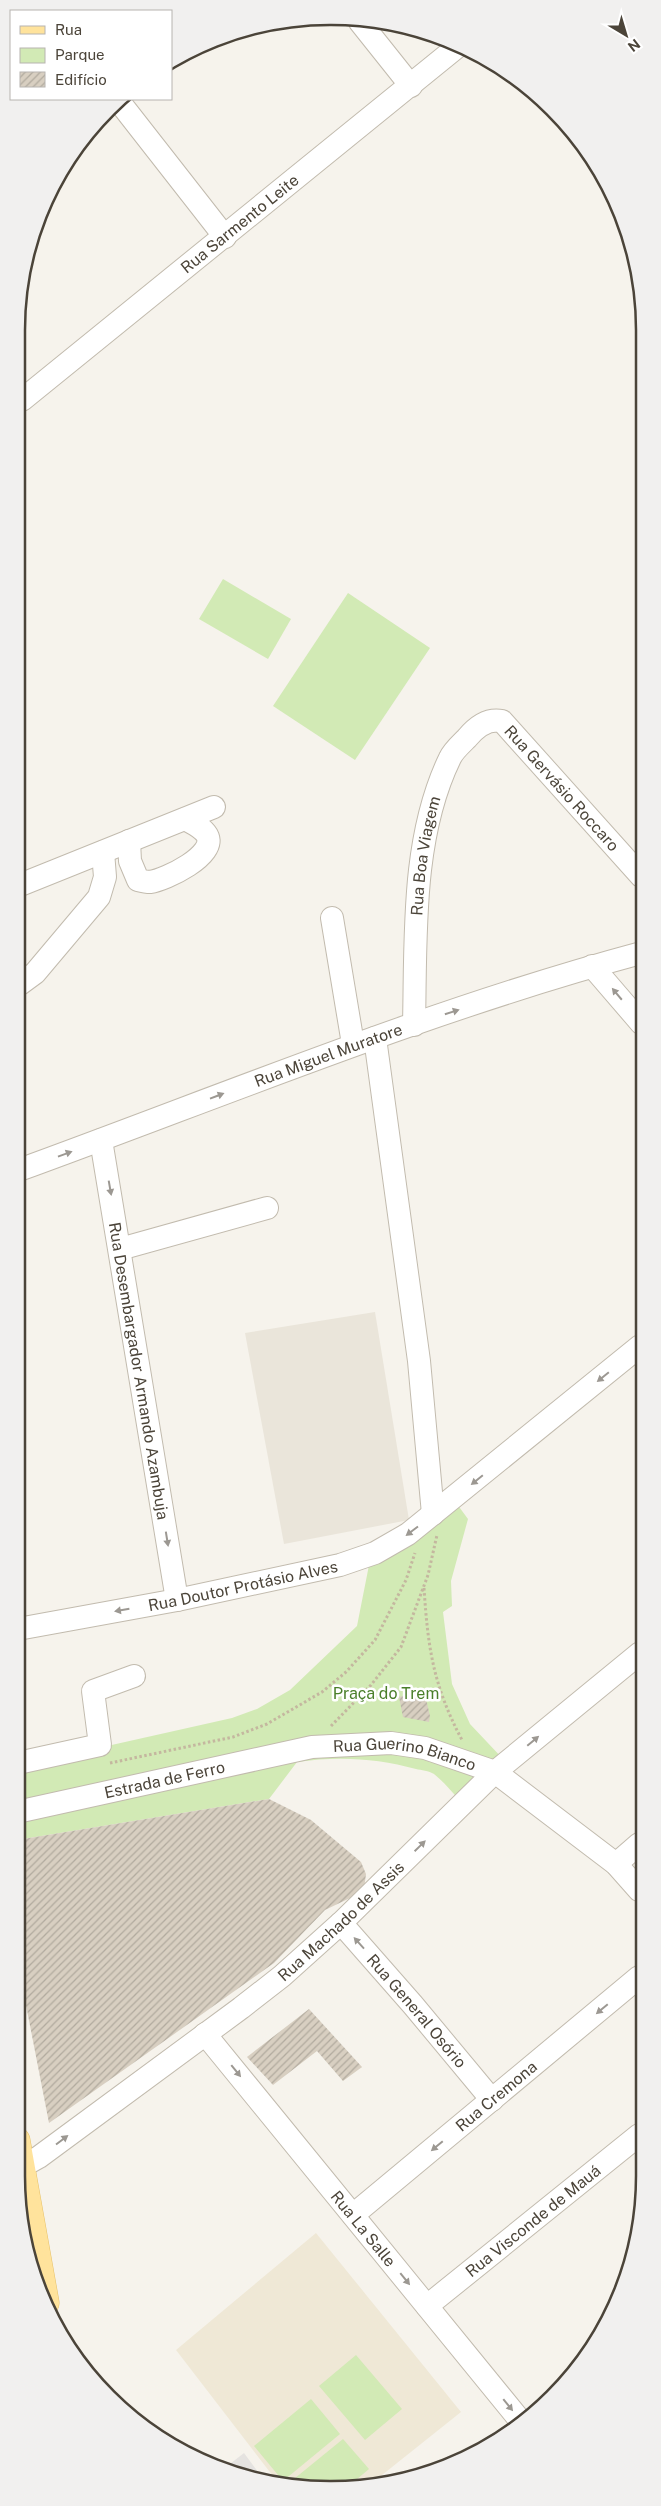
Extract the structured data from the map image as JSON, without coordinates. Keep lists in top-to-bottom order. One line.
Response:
{"streets":{"street":["Rua Sarmento Leite","Rua Gervásio Roccaro","Rua Boa Viagem","Rua Miguel Muratore","Rua Desembargador Armando Azambuja","Rua Doutor Protásio Alves","Rua Guerino Bianco","Estrada de Ferro","Rua Machado de Assis","Rua General Osório","Rua Cremona","Rua Visconde de Mauá","Rua La Salle"]},"crossings":[["Rua Gervásio Roccaro","Rua Boa Viagem"],["Rua Boa Viagem","Rua Miguel Muratore"],["Rua Miguel Muratore","Rua Desembargador Armando Azambuja"],["Rua Desembargador Armando Azambuja","Rua Doutor Protásio Alves"],["Rua Guerino Bianco","Estrada de Ferro"],["Rua Guerino Bianco","Rua Machado de Assis"],["Rua Machado de Assis","Rua General Osório"],["Rua Machado de Assis","Rua La Salle"],["Rua General Osório","Rua Cremona"],["Rua Cremona","Rua La Salle"],["Rua Visconde de Mauá","Rua La Salle"]],"one_way":["Rua Miguel Muratore","Rua Desembargador Armando Azambuja","Rua Doutor Protásio Alves","Rua Machado de Assis","Rua General Osório","Rua Cremona","Rua La Salle"],"parks":["Praça do Trem"],"legend":["Rua","Parque","Edifício"],"north":"bottom right"}
